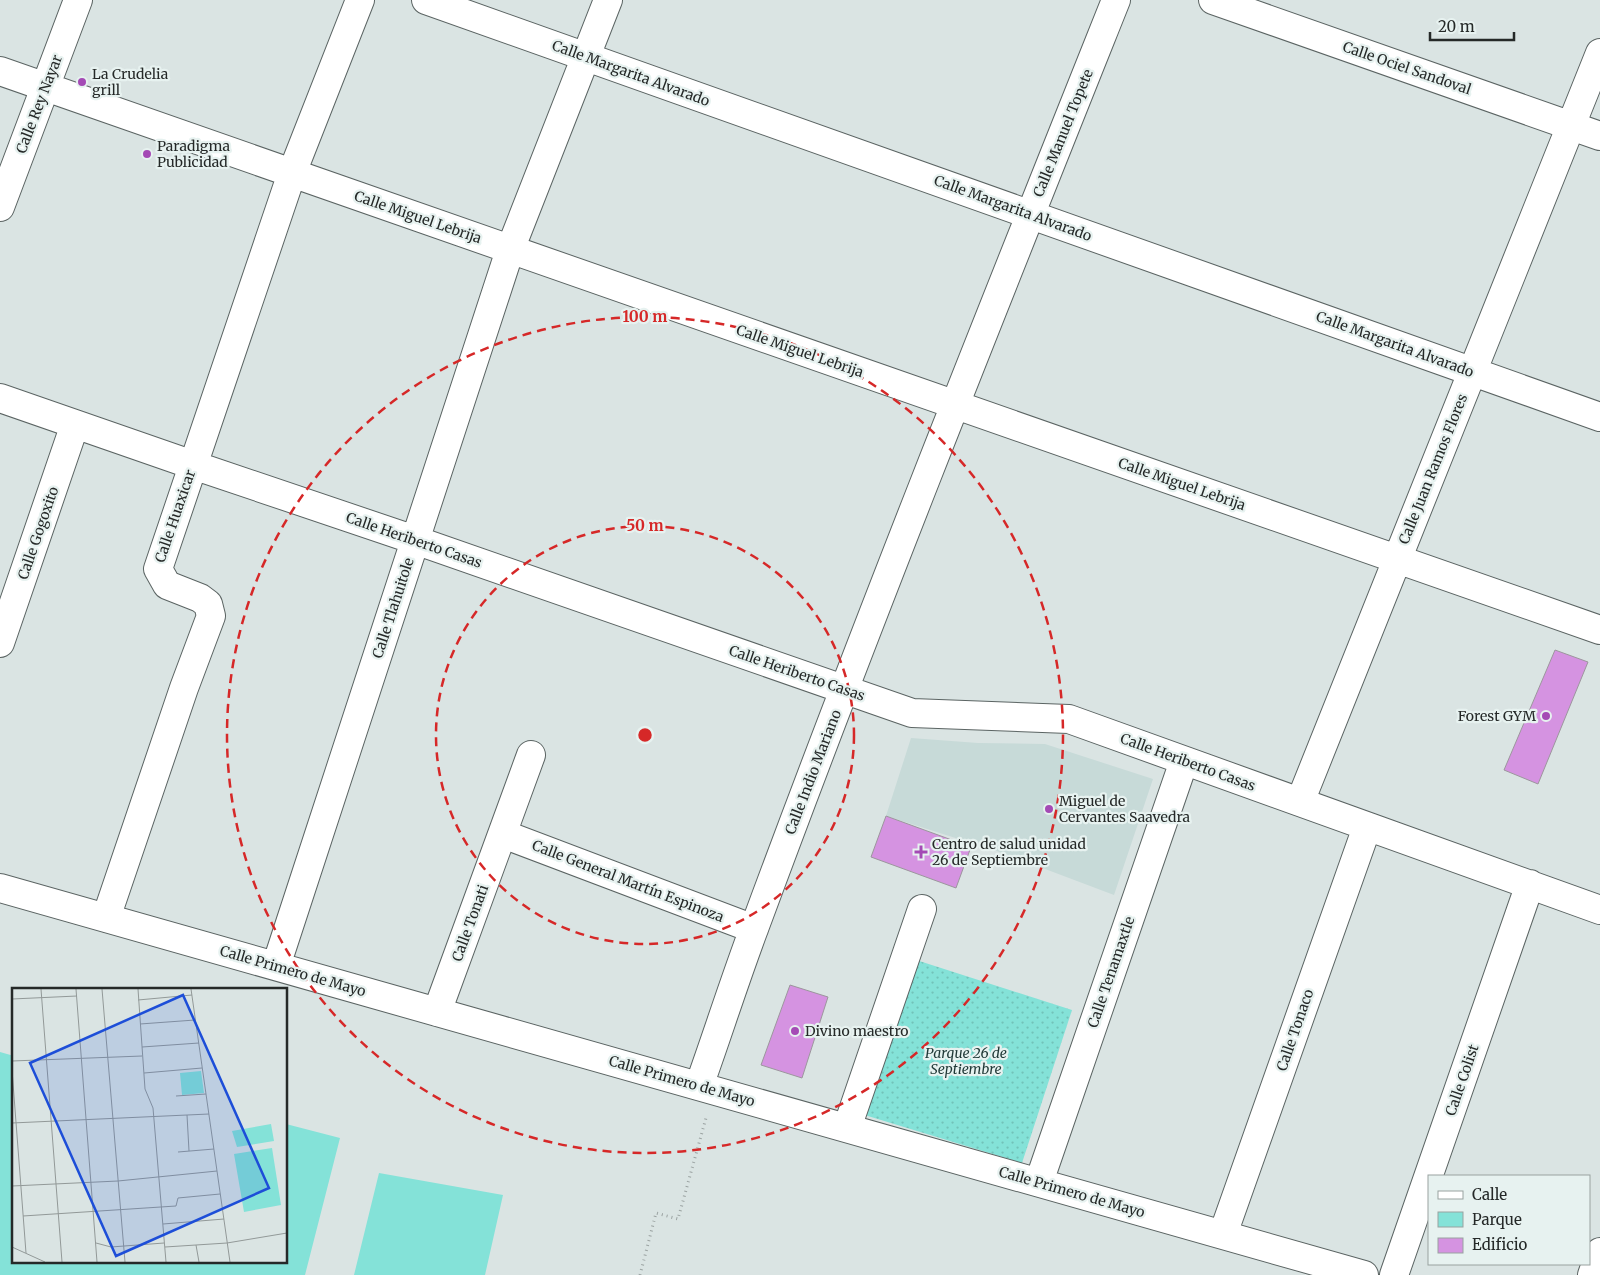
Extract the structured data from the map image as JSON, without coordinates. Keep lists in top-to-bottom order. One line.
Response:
{"streets":{"street":["Calle Ociel Sandoval","Calle Margarita Alvarado","Calle Rey Nayar","Calle Manuel Topete","Calle Miguel Lebrija","Calle Juan Ramos Flores","Calle Huaxicar","Calle Gogoxito","Calle Heriberto Casas","Calle Tlahuitole","Calle Indio Mariano","Calle General Martín Espinoza","Calle Tonati","Calle Primero de Mayo","Calle Tenamaxtle","Calle Tonaco","Calle Colist"]},"crossings":[["Calle Ociel Sandoval","Calle Juan Ramos Flores"],["Calle Margarita Alvarado","Calle Manuel Topete"],["Calle Margarita Alvarado","Calle Juan Ramos Flores"],["Calle Margarita Alvarado","Calle Tlahuitole"],["Calle Rey Nayar","Calle Miguel Lebrija"],["Calle Manuel Topete","Calle Miguel Lebrija"],["Calle Manuel Topete","Calle Indio Mariano"],["Calle Miguel Lebrija","Calle Juan Ramos Flores"],["Calle Miguel Lebrija","Calle Huaxicar"],["Calle Miguel Lebrija","Calle Tlahuitole"],["Calle Miguel Lebrija","Calle Indio Mariano"],["Calle Juan Ramos Flores","Calle Heriberto Casas"],["Calle Huaxicar","Calle Heriberto Casas"],["Calle Huaxicar","Calle Primero de Mayo"],["Calle Gogoxito","Calle Heriberto Casas"],["Calle Heriberto Casas","Calle Tlahuitole"],["Calle Heriberto Casas","Calle Indio Mariano"],["Calle Heriberto Casas","Calle Tenamaxtle"],["Calle Heriberto Casas","Calle Tonaco"],["Calle Heriberto Casas","Calle Colist"],["Calle Tlahuitole","Calle Primero de Mayo"],["Calle Indio Mariano","Calle General Martín Espinoza"],["Calle Indio Mariano","Calle Primero de Mayo"],["Calle General Martín Espinoza","Calle Tonati"],["Calle Tonati","Calle Primero de Mayo"],["Calle Primero de Mayo","Calle Tenamaxtle"],["Calle Primero de Mayo","Calle Tonaco"]],"parks":["Parque 26 de Septiembre"],"places":{"other":["La Crudelia grill","Paradigma Publicidad","Forest GYM","Miguel de Cervantes Saavedra","Divino maestro"],"health":["Centro de salud unidad 26 de Septiembre"]},"legend":["Calle","Parque","Edificio"],"scale_bar":"20 m","rings":["100 m","50 m"]}
